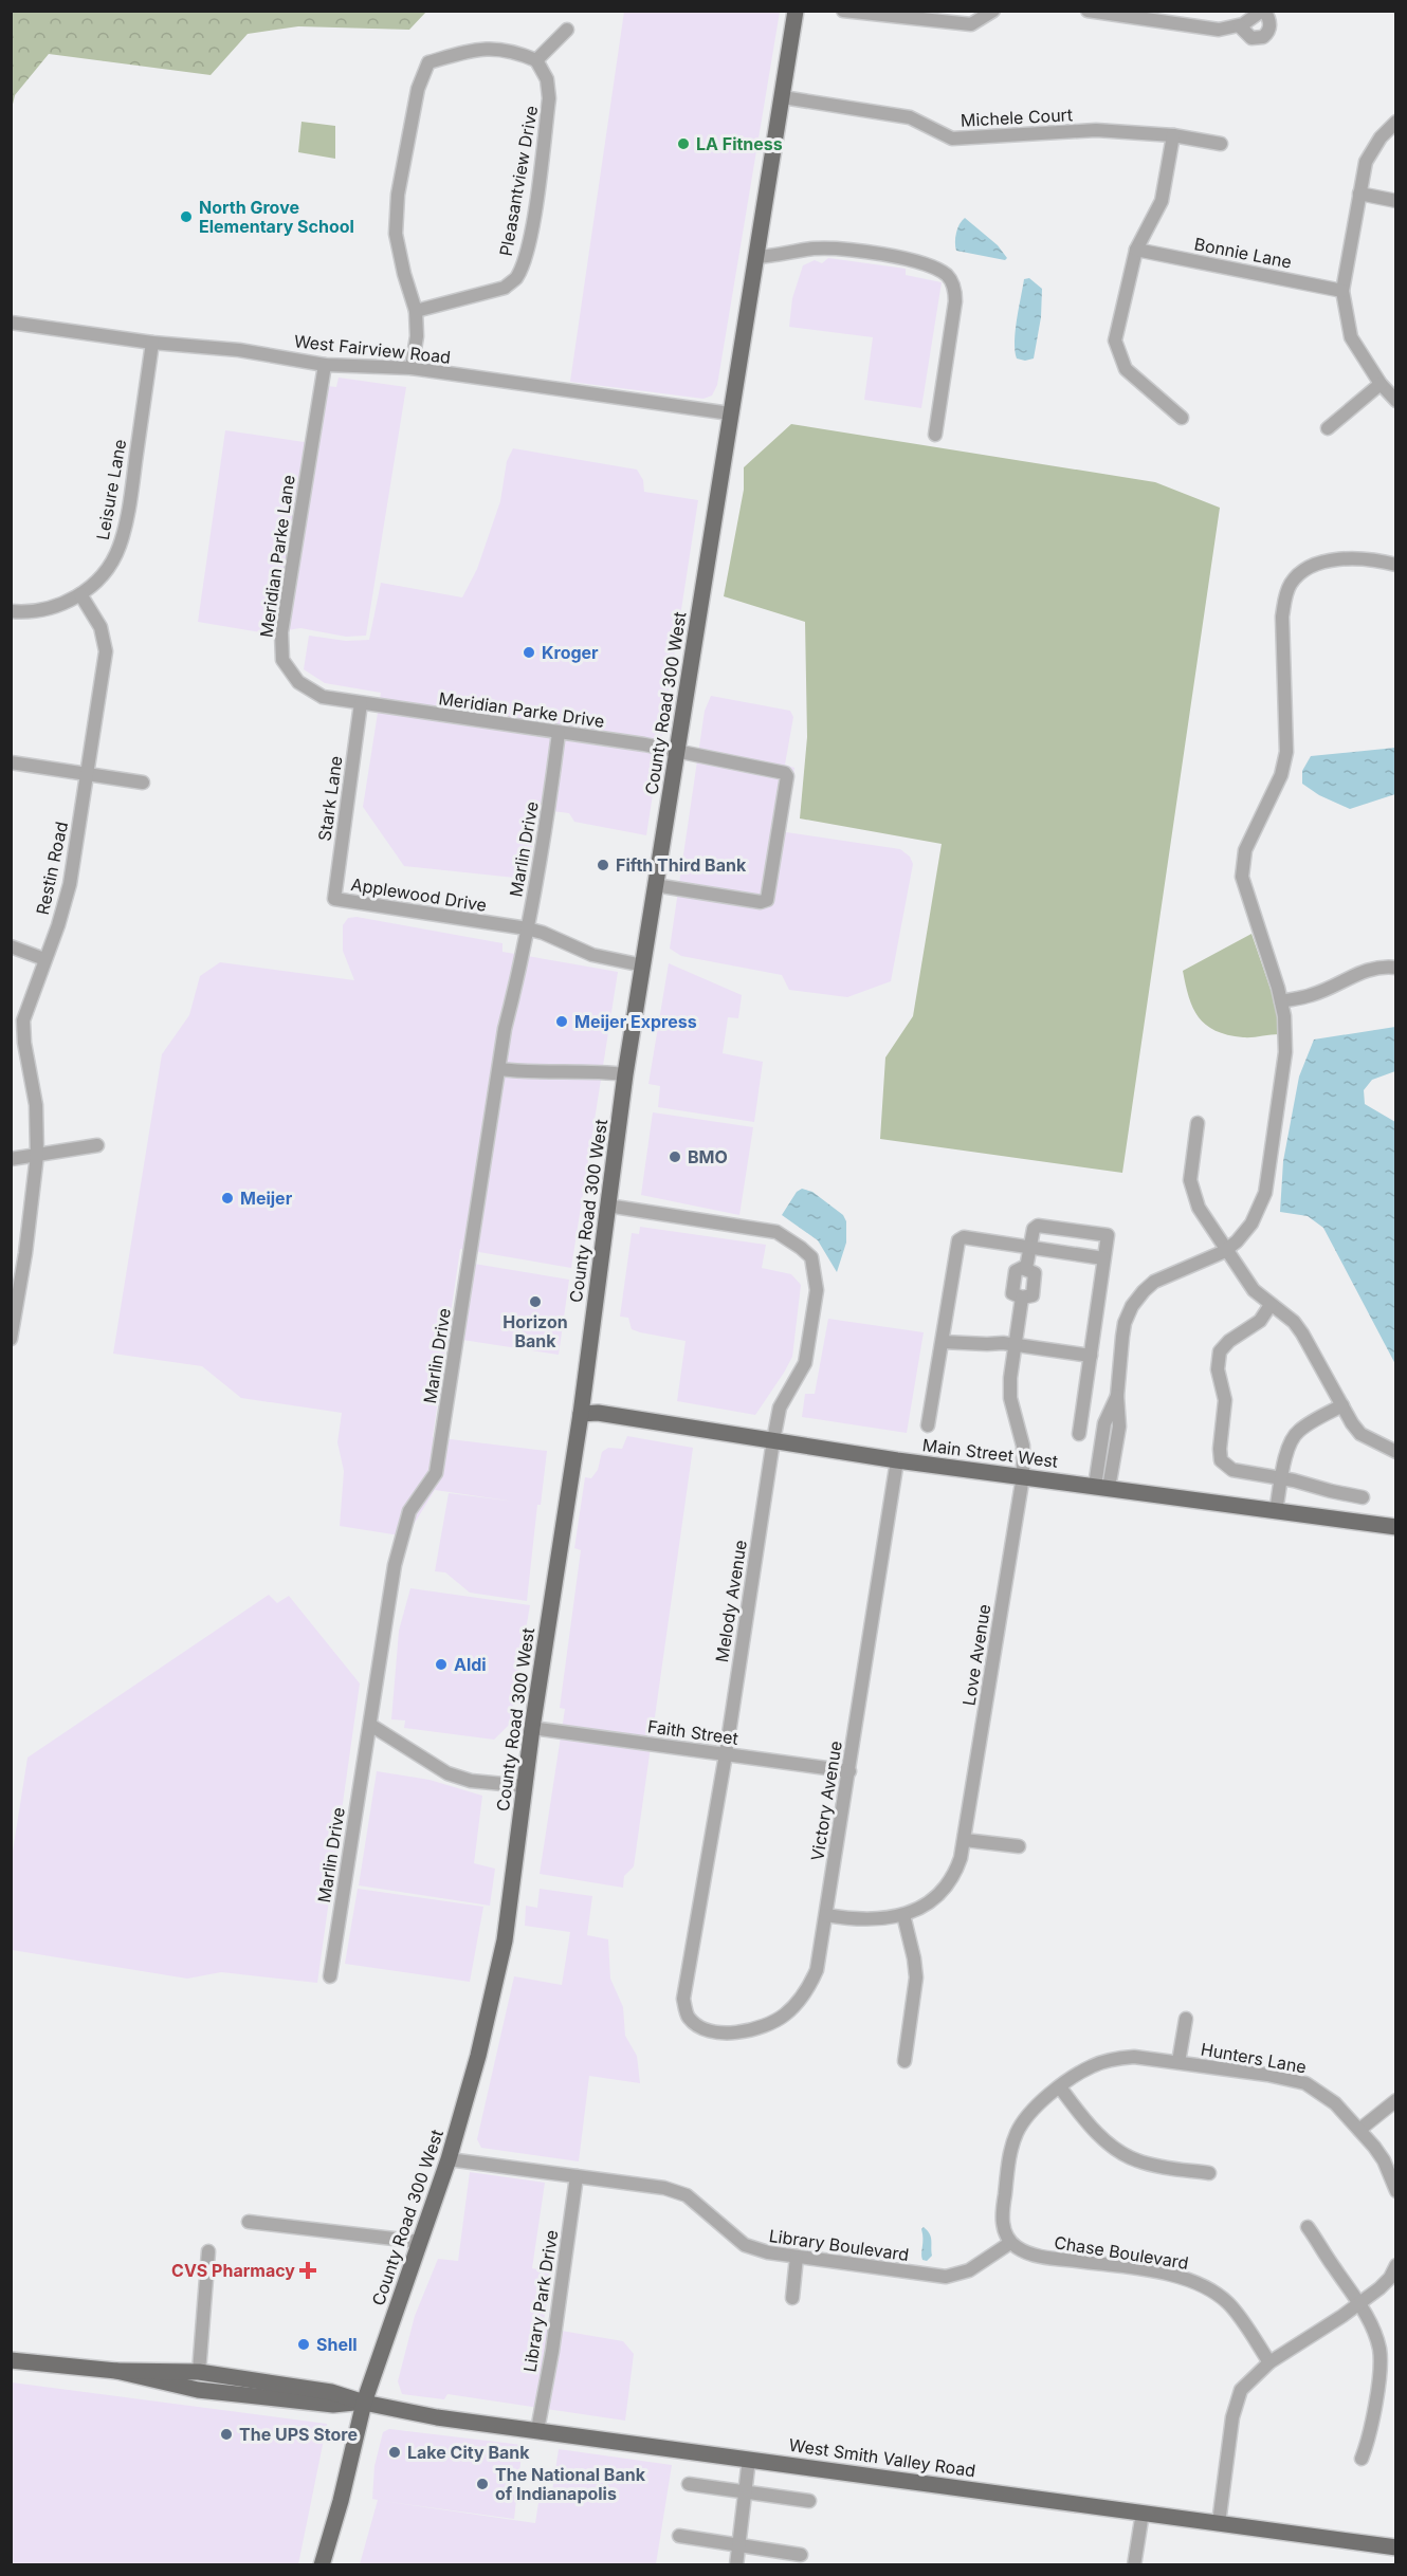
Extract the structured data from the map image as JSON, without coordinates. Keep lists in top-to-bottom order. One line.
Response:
{"streets":{"main road":["County Road 300 West","Main Street West","West Smith Valley Road"],"street":["Michele Court","Pleasantview Drive","Bonnie Lane","West Fairview Road","Leisure Lane","Meridian Parke Lane","Meridian Parke Drive","Stark Lane","Marlin Drive","Restin Road","Applewood Drive","Melody Avenue","Love Avenue","Faith Street","Victory Avenue","Hunters Lane","Library Boulevard","Chase Boulevard","Library Park Drive"]},"crossings":[["Michele Court","County Road 300 West"],["West Fairview Road","Leisure Lane"],["West Fairview Road","Meridian Parke Lane"],["West Fairview Road","County Road 300 West"],["Leisure Lane","Restin Road"],["Meridian Parke Lane","Meridian Parke Drive"],["Meridian Parke Lane","Stark Lane"],["County Road 300 West","Meridian Parke Drive"],["County Road 300 West","Applewood Drive"],["County Road 300 West","Main Street West"],["County Road 300 West","Melody Avenue"],["County Road 300 West","Faith Street"],["County Road 300 West","Library Boulevard"],["County Road 300 West","West Smith Valley Road"],["Meridian Parke Drive","Stark Lane"],["Meridian Parke Drive","Marlin Drive"],["Stark Lane","Applewood Drive"],["Marlin Drive","Applewood Drive"],["Main Street West","Melody Avenue"],["Main Street West","Love Avenue"],["Main Street West","Victory Avenue"],["Melody Avenue","Faith Street"],["Melody Avenue","Victory Avenue"],["Love Avenue","Victory Avenue"],["Faith Street","Victory Avenue"],["Hunters Lane","Library Boulevard"],["Hunters Lane","Chase Boulevard"],["Library Boulevard","Chase Boulevard"],["Library Boulevard","Library Park Drive"],["Library Park Drive","West Smith Valley Road"]],"places":{"other":["LA Fitness","North Grove Elementary School","Kroger","Fifth Third Bank","Meijer Express","BMO","Meijer","Horizon Bank","Aldi","Shell","The UPS Store","Lake City Bank","The National Bank of Indianapolis"],"health":["CVS Pharmacy"]}}
